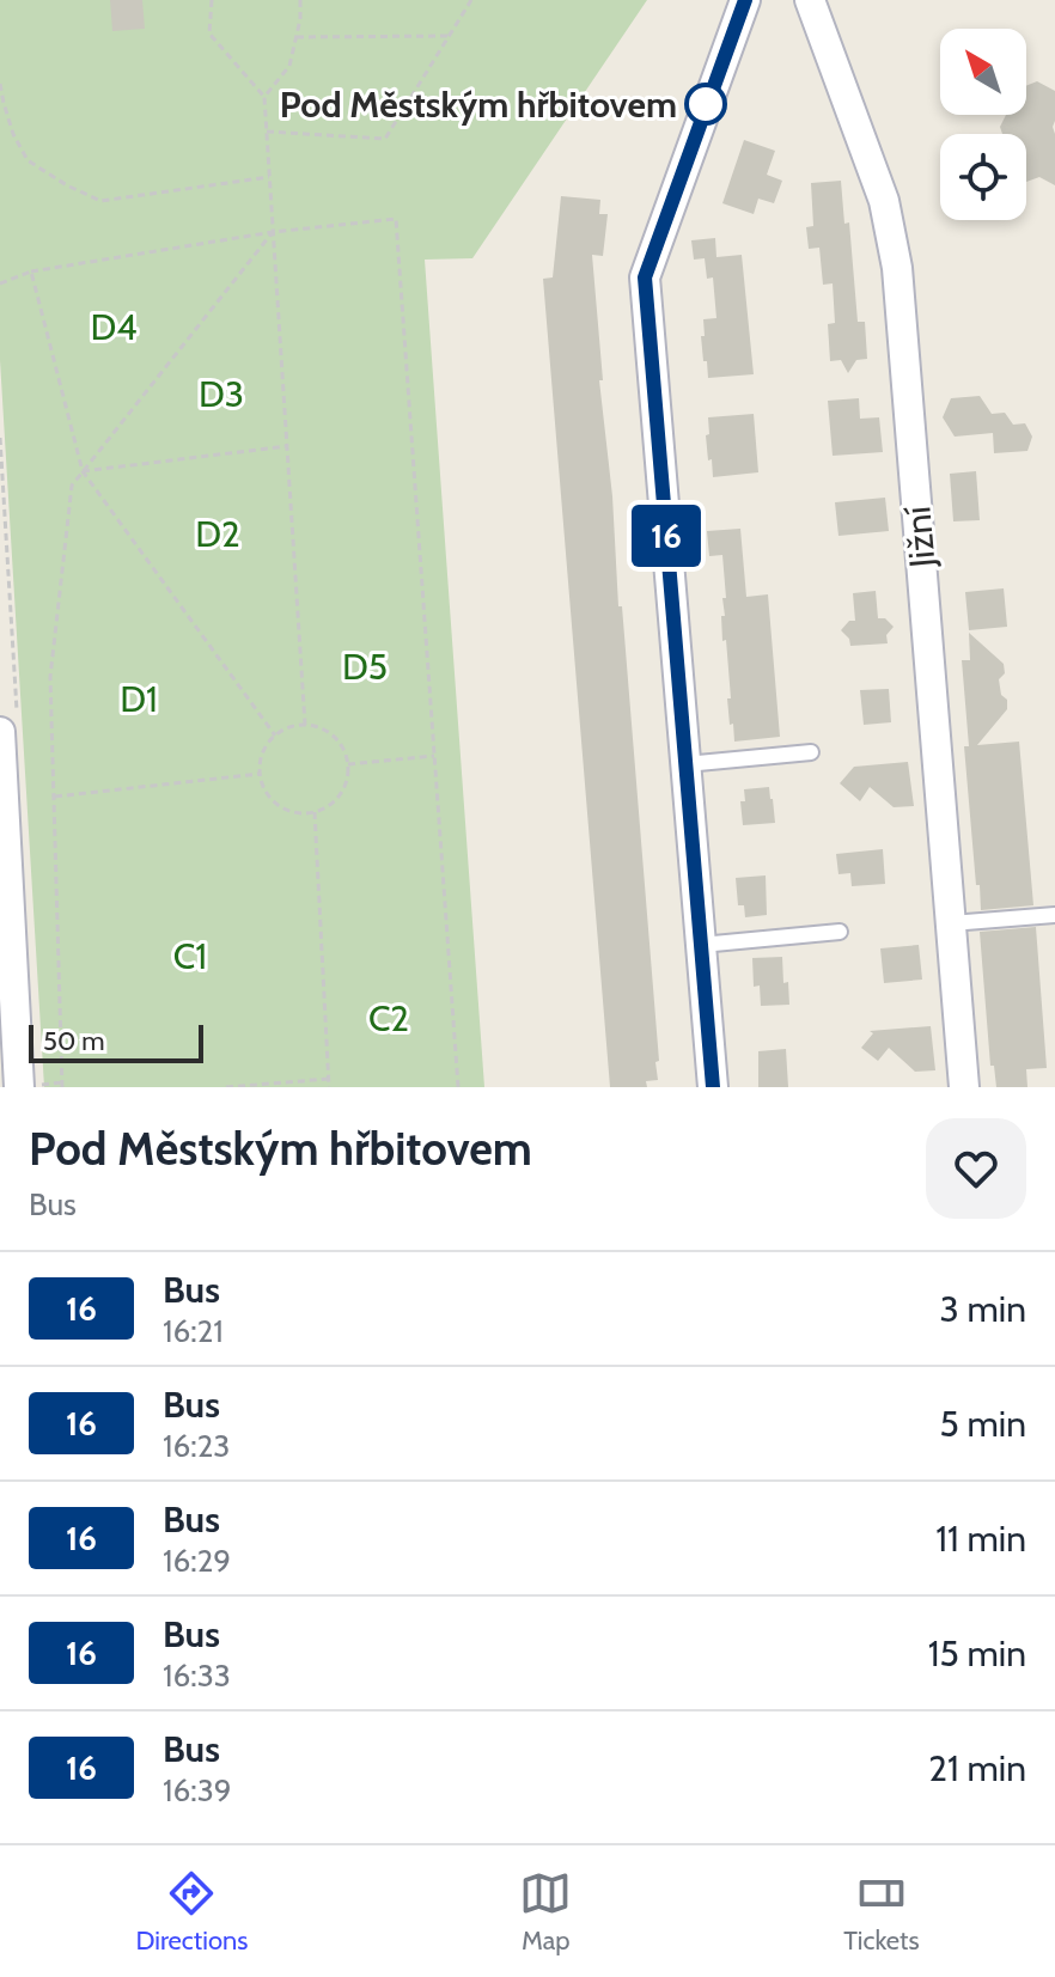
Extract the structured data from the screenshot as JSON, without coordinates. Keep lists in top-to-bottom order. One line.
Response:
{"streets":{"street":["Jižní"]},"parks":["D4","D3","D2","D5","D1","C1","C2"],"places":["Pod Městským hřbitovem"],"lines":["bus line 16"],"scale_bar":"50 m","north":"top left","page":{"on_map":"16","scale":"50 m","heading":["Pod Městským hřbitovem","Bus"],"list":[{"mark":"16","name":"Bus","note":"16:21","value":"3 min"},{"mark":"16","name":"Bus","note":"16:23","value":"5 min"},{"mark":"16","name":"Bus","note":"16:29","value":"11 min"},{"mark":"16","name":"Bus","note":"16:33","value":"15 min"},{"mark":"16","name":"Bus","note":"16:39","value":"21 min"}],"tabs":["Directions","Map","Tickets"]}}
